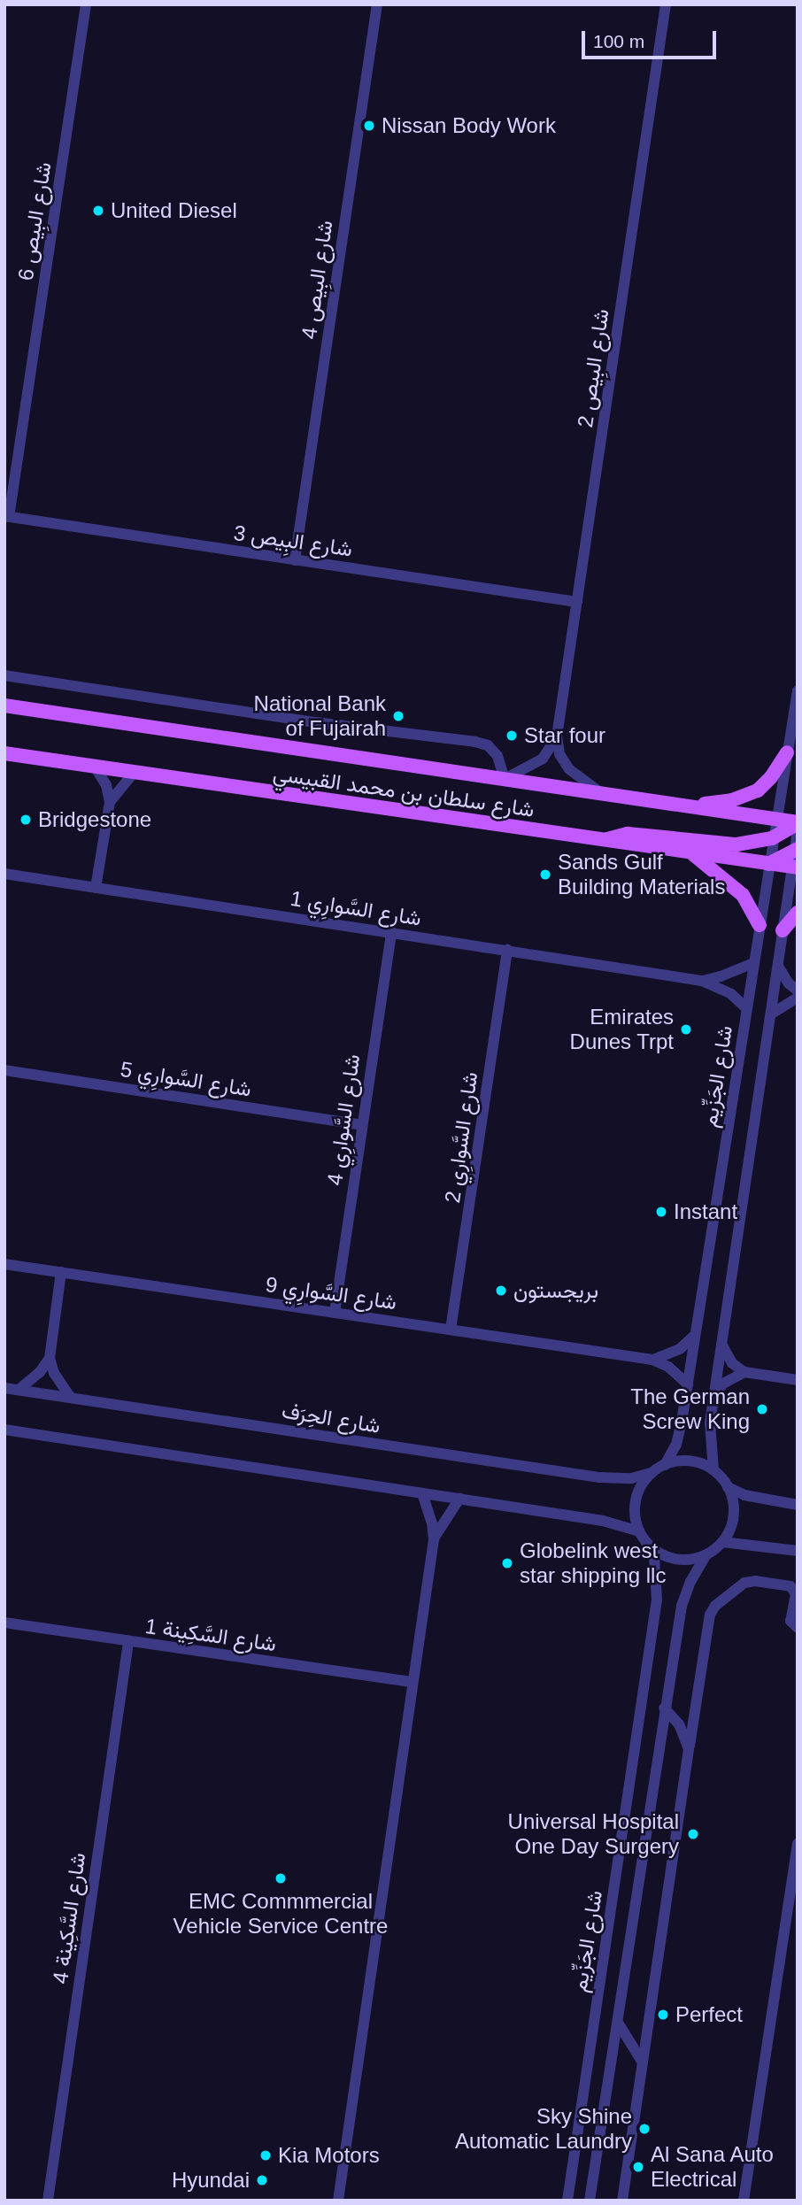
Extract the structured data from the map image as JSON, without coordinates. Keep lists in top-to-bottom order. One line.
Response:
{"streets":{"main road":["شارع سلطان بن محمد القبيسي"],"street":["شارع البِيص 6","شارع البِيص 4","شارع البِيص 2","شارع البِيص 3","شارع السَّوارِي 1","شارع الجَزِّيم","شارع السَّوارِي 5","شارع السَّوارِي 4","شارع السَّوارِي 2","شارع السَّوارِي 9","شارع الحِرَف","شارع السَّكِينة 1","شارع السَّكِينة 4"]},"crossings":[["شارع البِيص 6","شارع البِيص 3"],["شارع البِيص 4","شارع البِيص 3"],["شارع البِيص 2","شارع البِيص 3"],["شارع البِيص 2","شارع سلطان بن محمد القبيسي"],["شارع سلطان بن محمد القبيسي","شارع الجَزِّيم"],["شارع السَّوارِي 1","شارع الجَزِّيم"],["شارع السَّوارِي 1","شارع السَّوارِي 4"],["شارع السَّوارِي 1","شارع السَّوارِي 2"],["شارع الجَزِّيم","شارع السَّوارِي 9"],["شارع الجَزِّيم","شارع الحِرَف"],["شارع السَّوارِي 5","شارع السَّوارِي 4"],["شارع السَّوارِي 4","شارع السَّوارِي 9"],["شارع السَّوارِي 2","شارع السَّوارِي 9"],["شارع السَّكِينة 1","شارع السَّكِينة 4"]],"places":["Nissan Body Work","United Diesel","National Bank of Fujairah","Star four","Bridgestone","Sands Gulf Building Materials","Emirates Dunes Trpt","Instant","بريجستون","The German Screw King","Globelink west star shipping llc","Universal Hospital One Day Surgery","EMC Commmercial Vehicle Service Centre","Perfect","Sky Shine Automatic Laundry","Kia Motors","Al Sana Auto Electrical","Hyundai"],"scale_bar":"100 m"}
